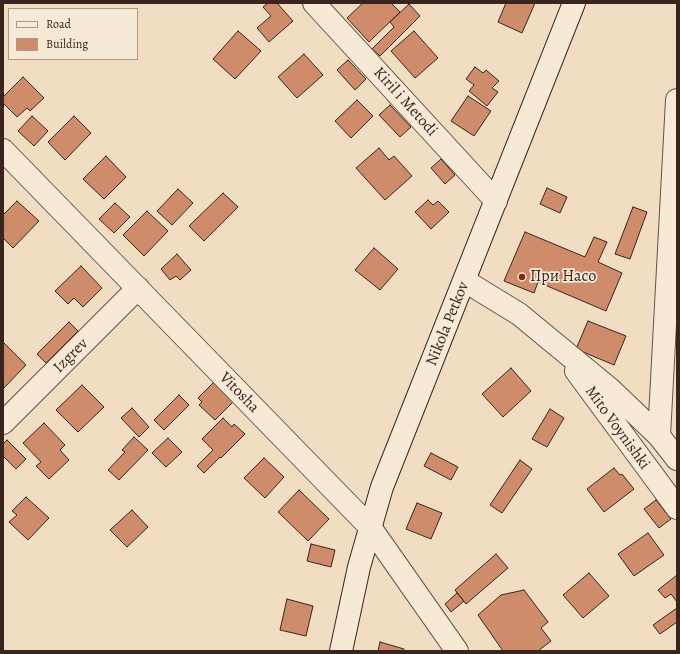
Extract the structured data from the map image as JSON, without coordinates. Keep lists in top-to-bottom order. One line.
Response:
{"streets":{"street":["Kiril i Metodi","Nikola Petkov","Izgrev","Vitosha","Mito Voynishki"]},"crossings":[["Kiril i Metodi","Nikola Petkov"],["Nikola Petkov","Vitosha"],["Nikola Petkov","Mito Voynishki"],["Izgrev","Vitosha"]],"places":["При Насо"],"legend":["Road","Building"]}
